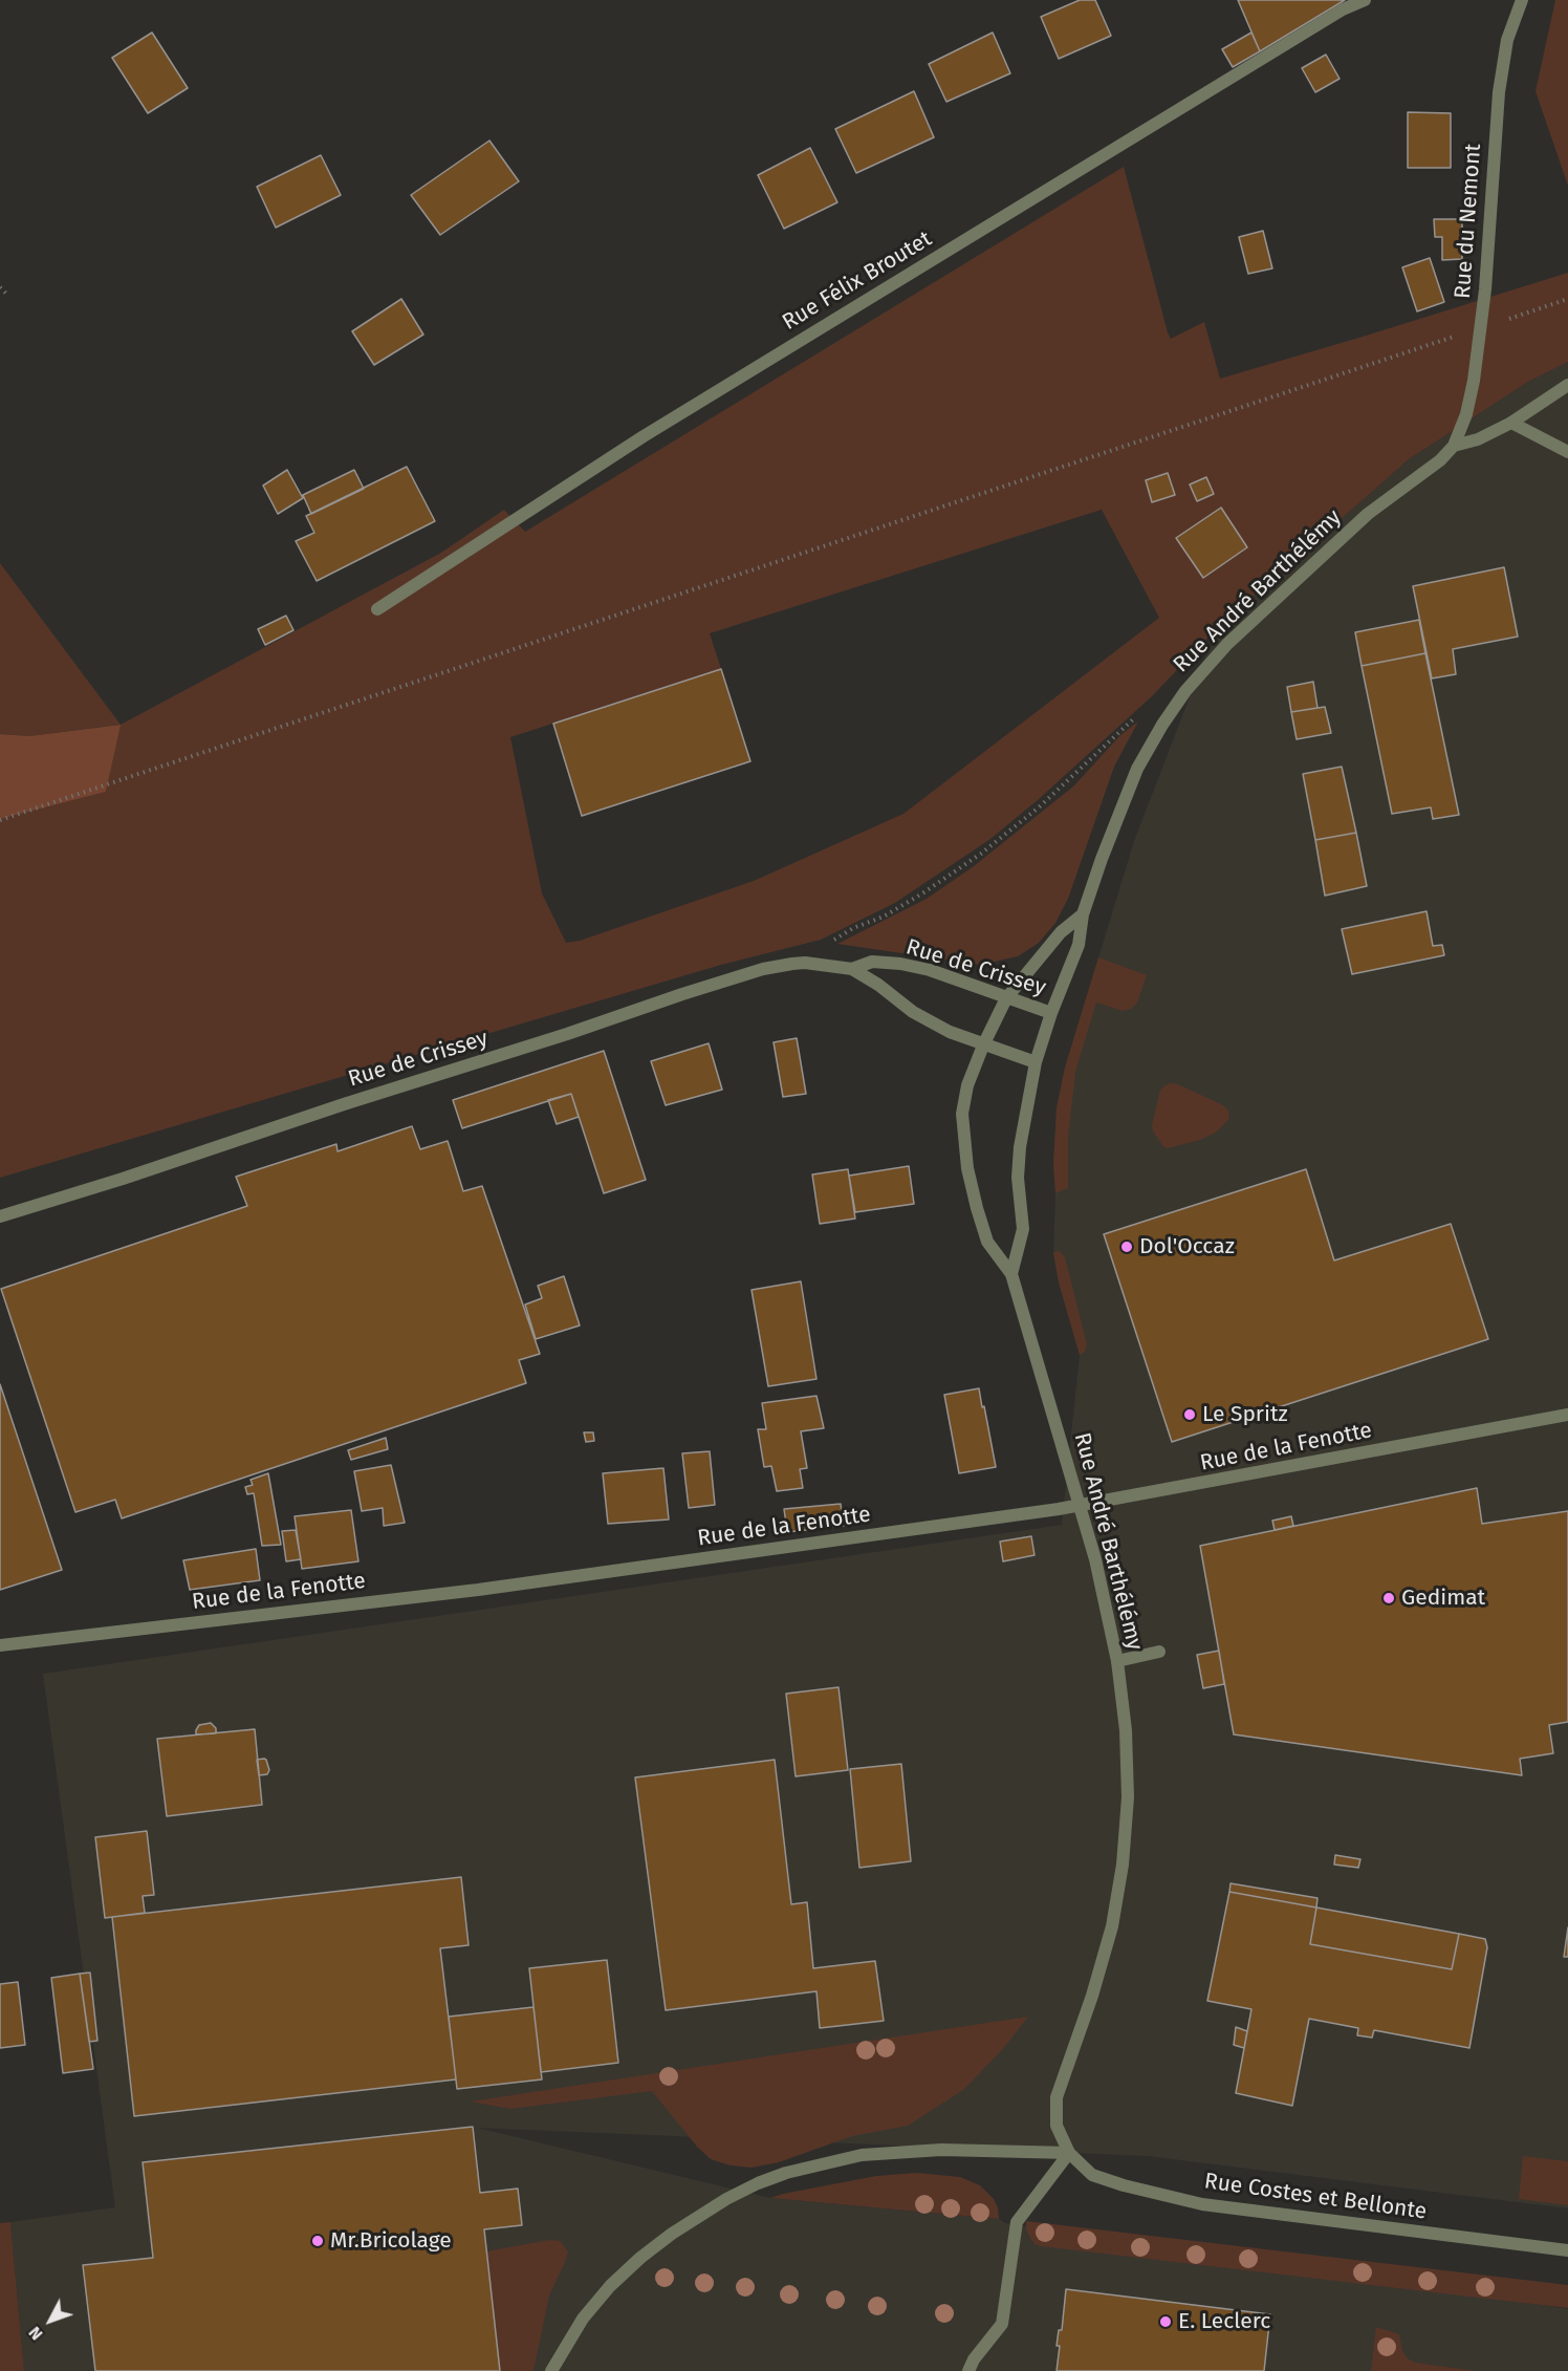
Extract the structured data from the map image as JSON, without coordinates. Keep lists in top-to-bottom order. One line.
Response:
{"streets":{"street":["Rue du Nemont","Rue Félix Broutet","Rue André Barthélémy","Rue de Crissey","Rue de la Fenotte","Rue Costes et Bellonte"]},"crossings":[["Rue du Nemont","Rue André Barthélémy"],["Rue André Barthélémy","Rue de Crissey"],["Rue André Barthélémy","Rue de la Fenotte"],["Rue André Barthélémy","Rue Costes et Bellonte"]],"places":["Dol'Occaz","Le Spritz","Gedimat","Mr.Bricolage","E. Leclerc"],"north":"bottom left"}
